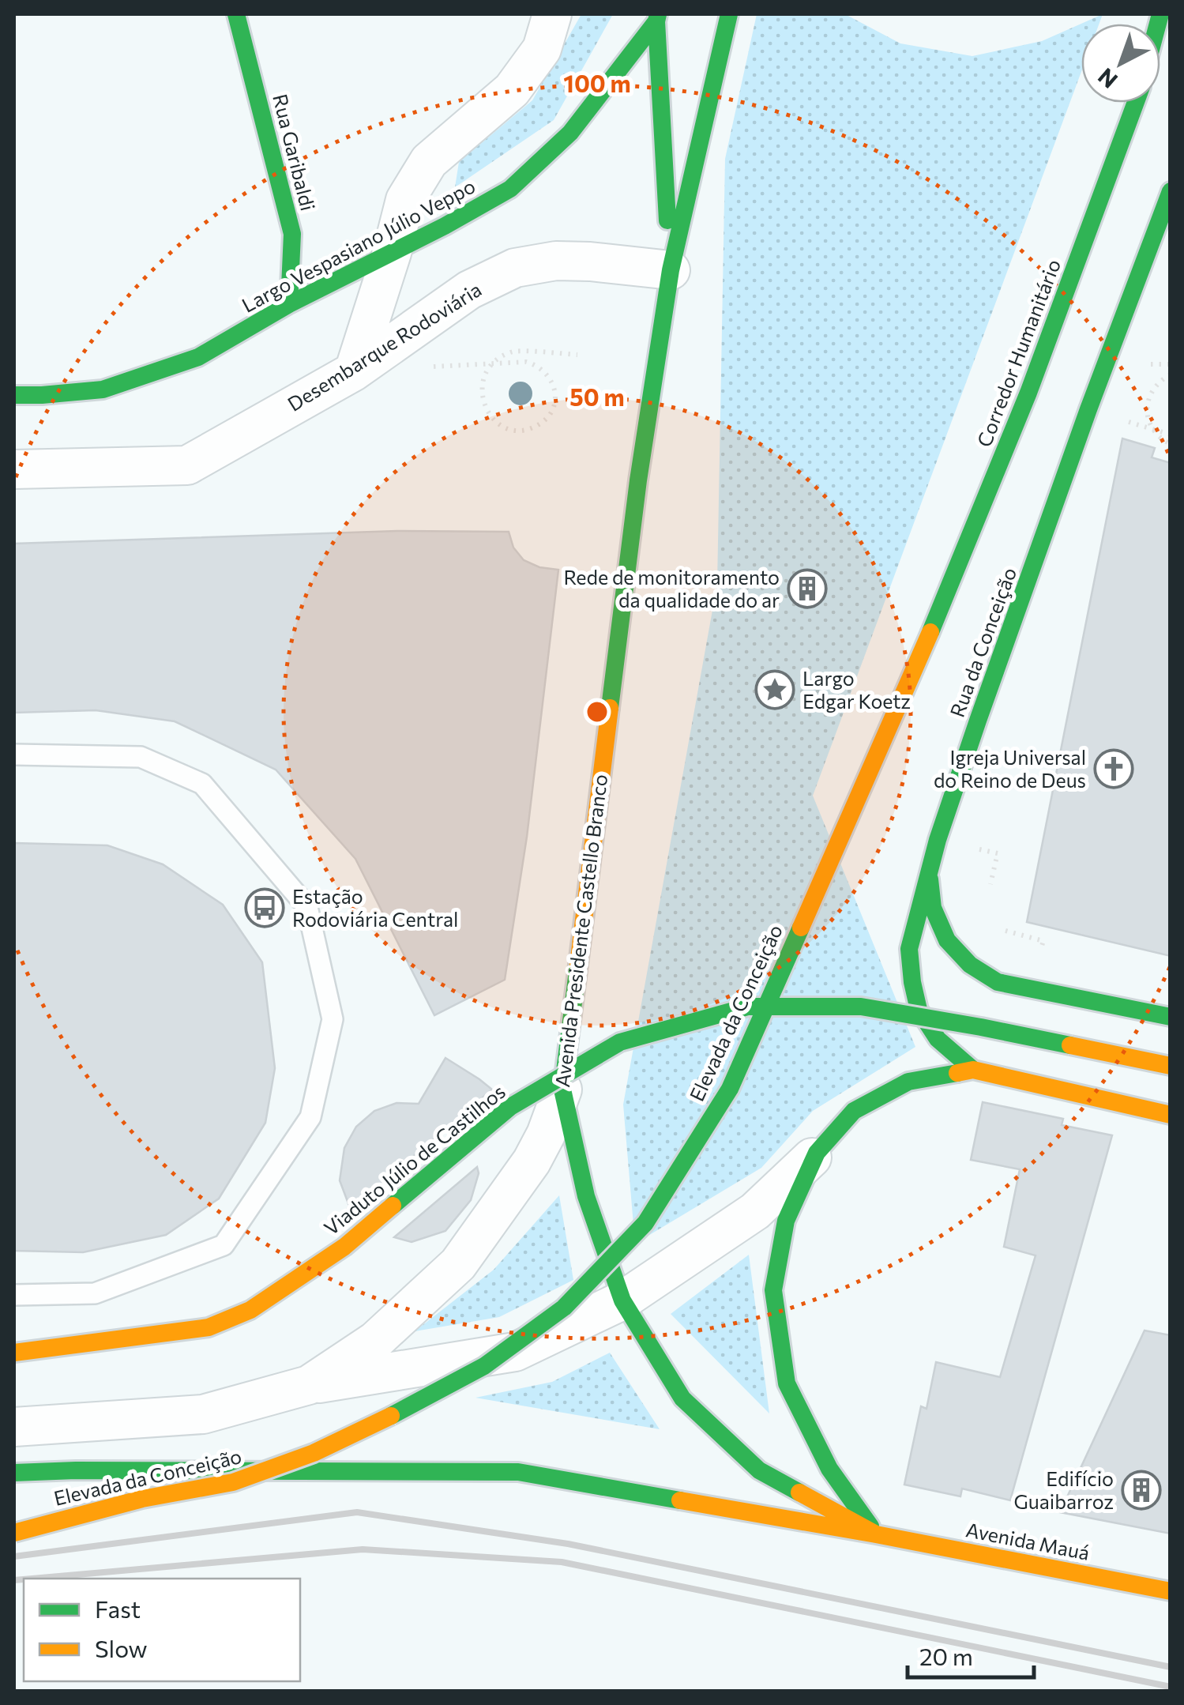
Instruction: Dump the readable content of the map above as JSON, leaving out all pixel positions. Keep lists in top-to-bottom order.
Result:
{
  "streets": {
    "main road": [
      "Rua Garibaldi",
      "Largo Vespasiano Júlio Veppo",
      "Corredor Humanitário",
      "Rua da Conceição",
      "Avenida Presidente Castello Branco",
      "Elevada da Conceição",
      "Viaduto Júlio de Castilhos",
      "Avenida Mauá"
    ],
    "street": ["Desembarque Rodoviária"]
  },
  "crossings": [
    ["Rua Garibaldi", "Largo Vespasiano Júlio Veppo"],
    ["Largo Vespasiano Júlio Veppo", "Avenida Presidente Castello Branco"],
    ["Desembarque Rodoviária", "Avenida Presidente Castello Branco"],
    ["Corredor Humanitário", "Elevada da Conceição"]
  ],
  "places": {
    "building": ["Rede de monitoramento da qualidade do ar", "Edifício Guaibarroz"],
    "place": ["Largo Edgar Koetz"],
    "church": ["Igreja Universal do Reino de Deus"],
    "bus stop": ["Estação Rodoviária Central"]
  },
  "legend": ["Fast", "Slow"],
  "scale_bar": "20 m",
  "north": "bottom left",
  "rings": ["100 m", "50 m"]
}
